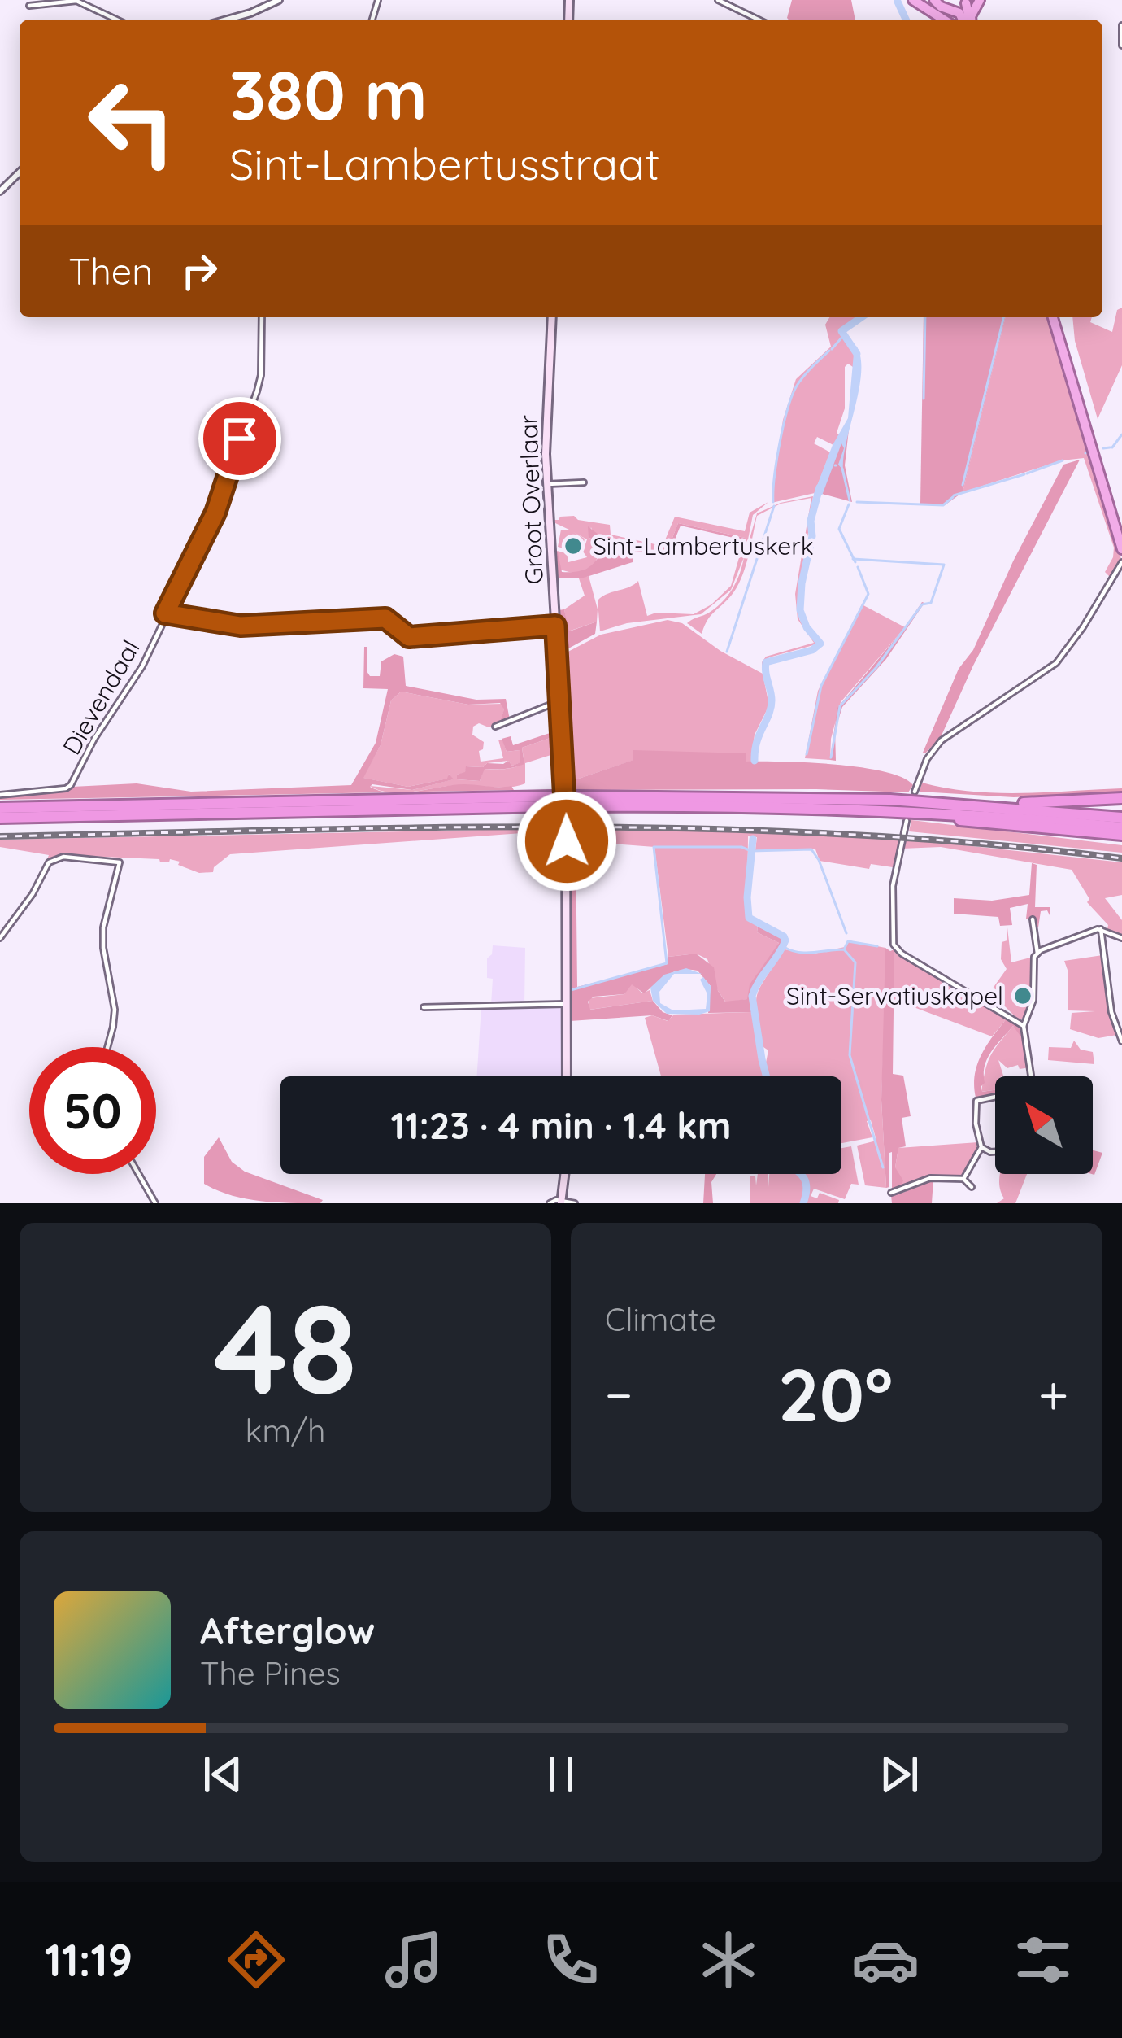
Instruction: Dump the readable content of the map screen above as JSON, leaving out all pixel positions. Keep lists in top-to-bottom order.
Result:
{
  "streets": {
    "main road": ["Groot Overlaar"],
    "street": ["Dievendaal"]
  },
  "places": ["Sint-Lambertuskerk", "Sint-Servatiuskapel"],
  "north": "top left",
  "page": {
    "turn": ["380 m", "Sint-Lambertusstraat"],
    "then": "Then",
    "limit": "50",
    "trip": "11:23 · 4 min · 1.4 km",
    "tile": [
      ["48", "km/h"],
      "Climate"
    ],
    "heat": ["−", "20°", "+"],
    "song": ["Afterglow", "The Pines"],
    "tabs": "11:19"
  }
}
